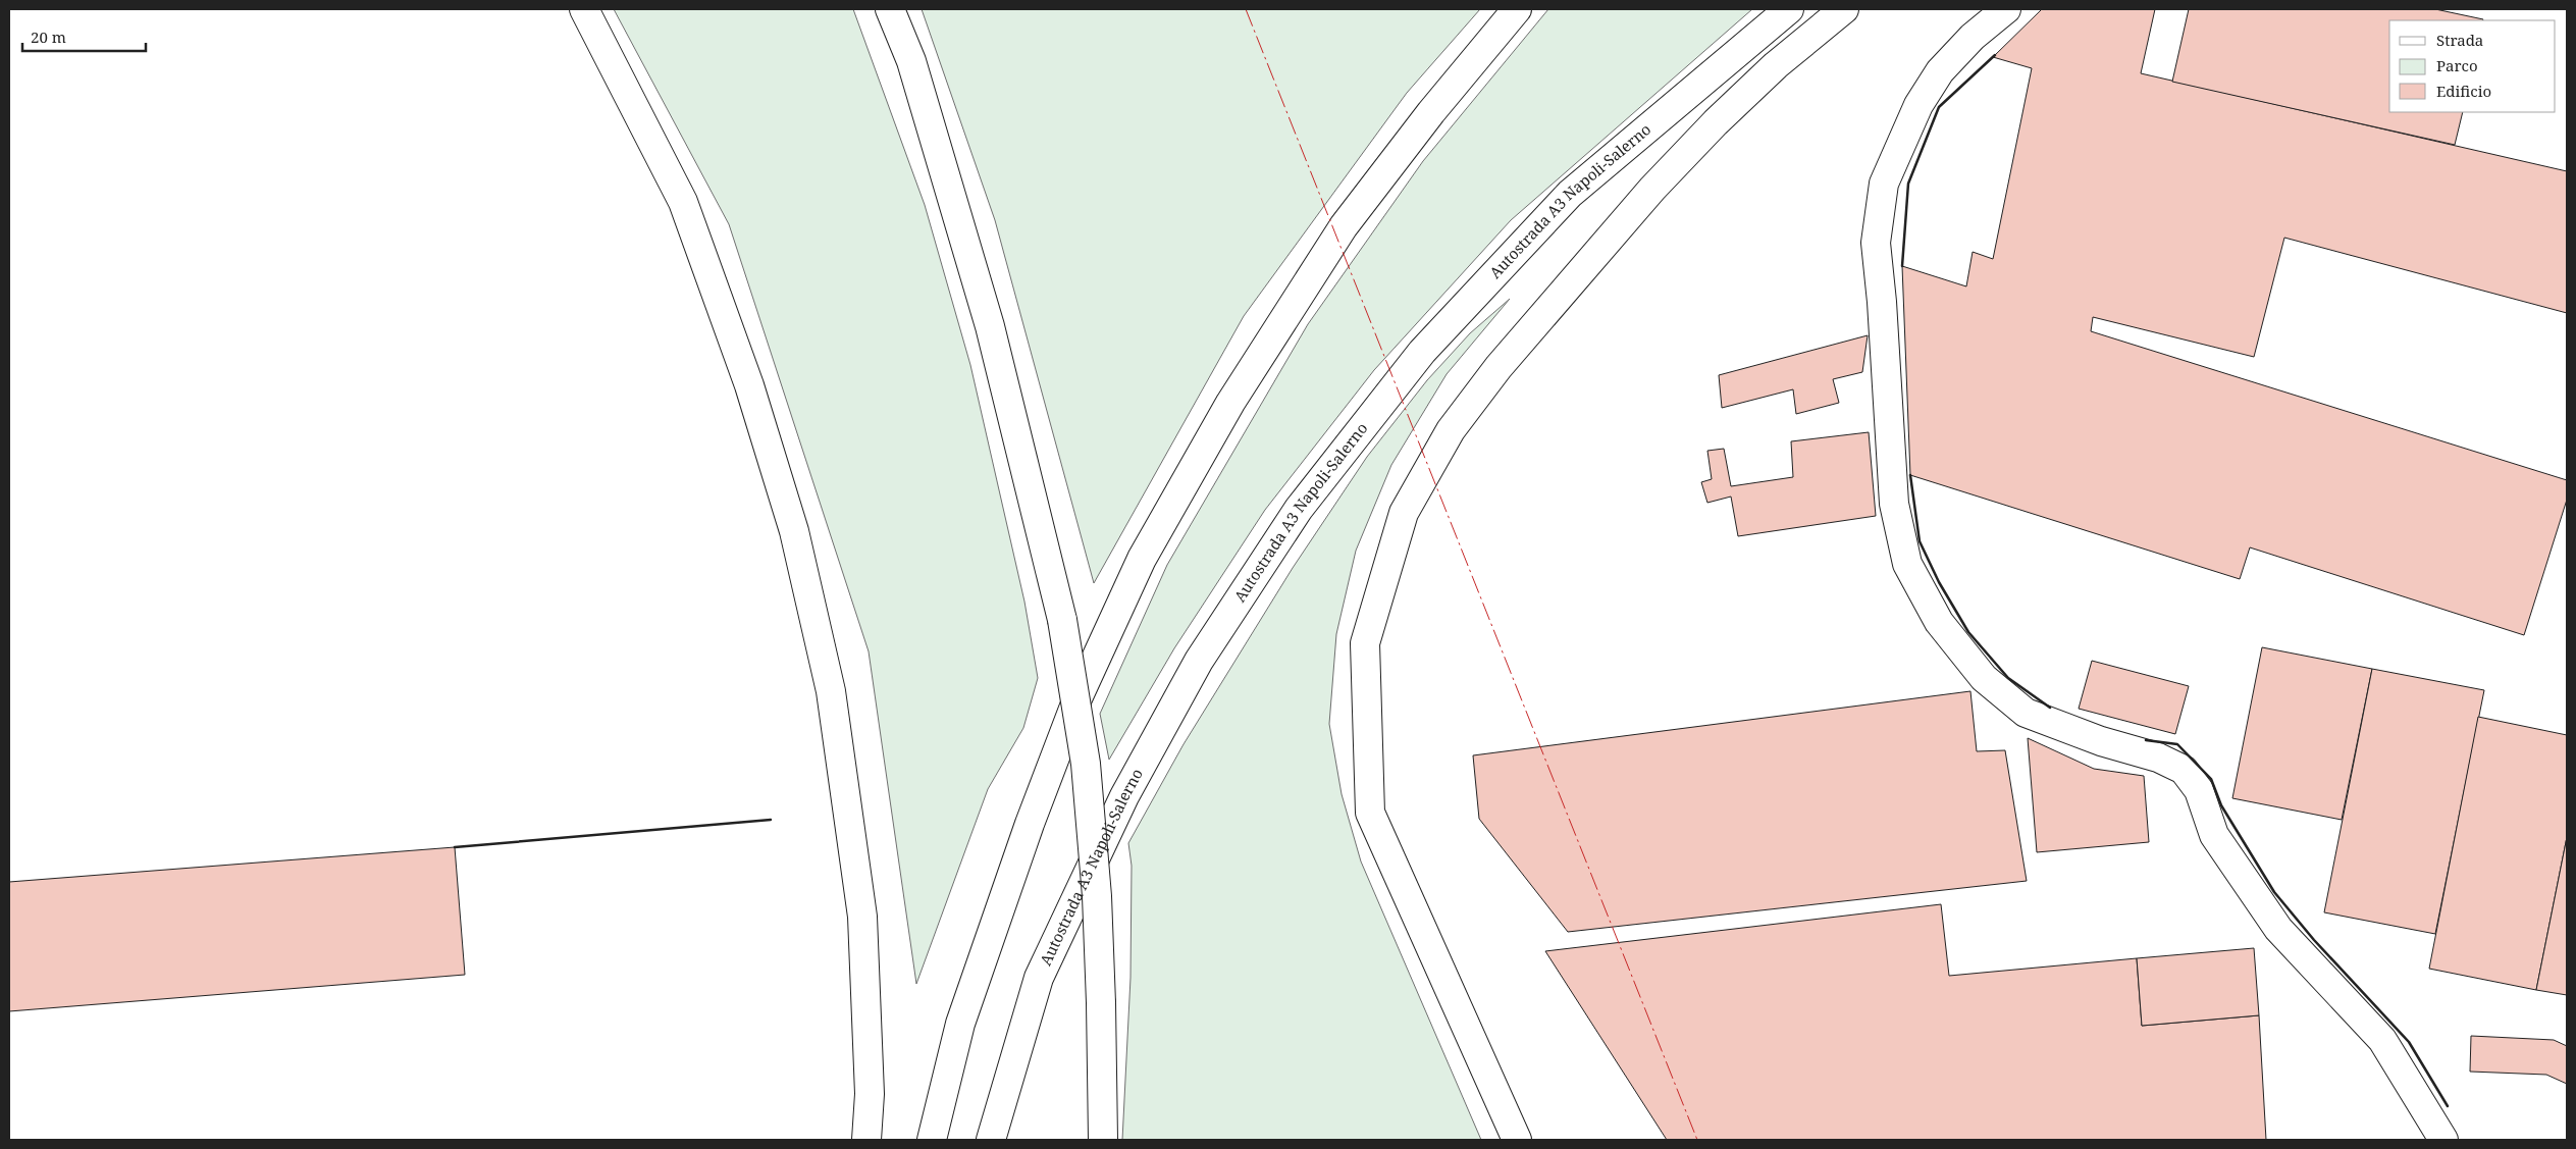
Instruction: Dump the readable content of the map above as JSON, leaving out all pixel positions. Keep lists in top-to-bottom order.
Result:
{
  "streets": {
    "main road": ["Autostrada A3 Napoli-Salerno"]
  },
  "legend": ["Strada", "Parco", "Edificio"],
  "scale_bar": "20 m"
}
